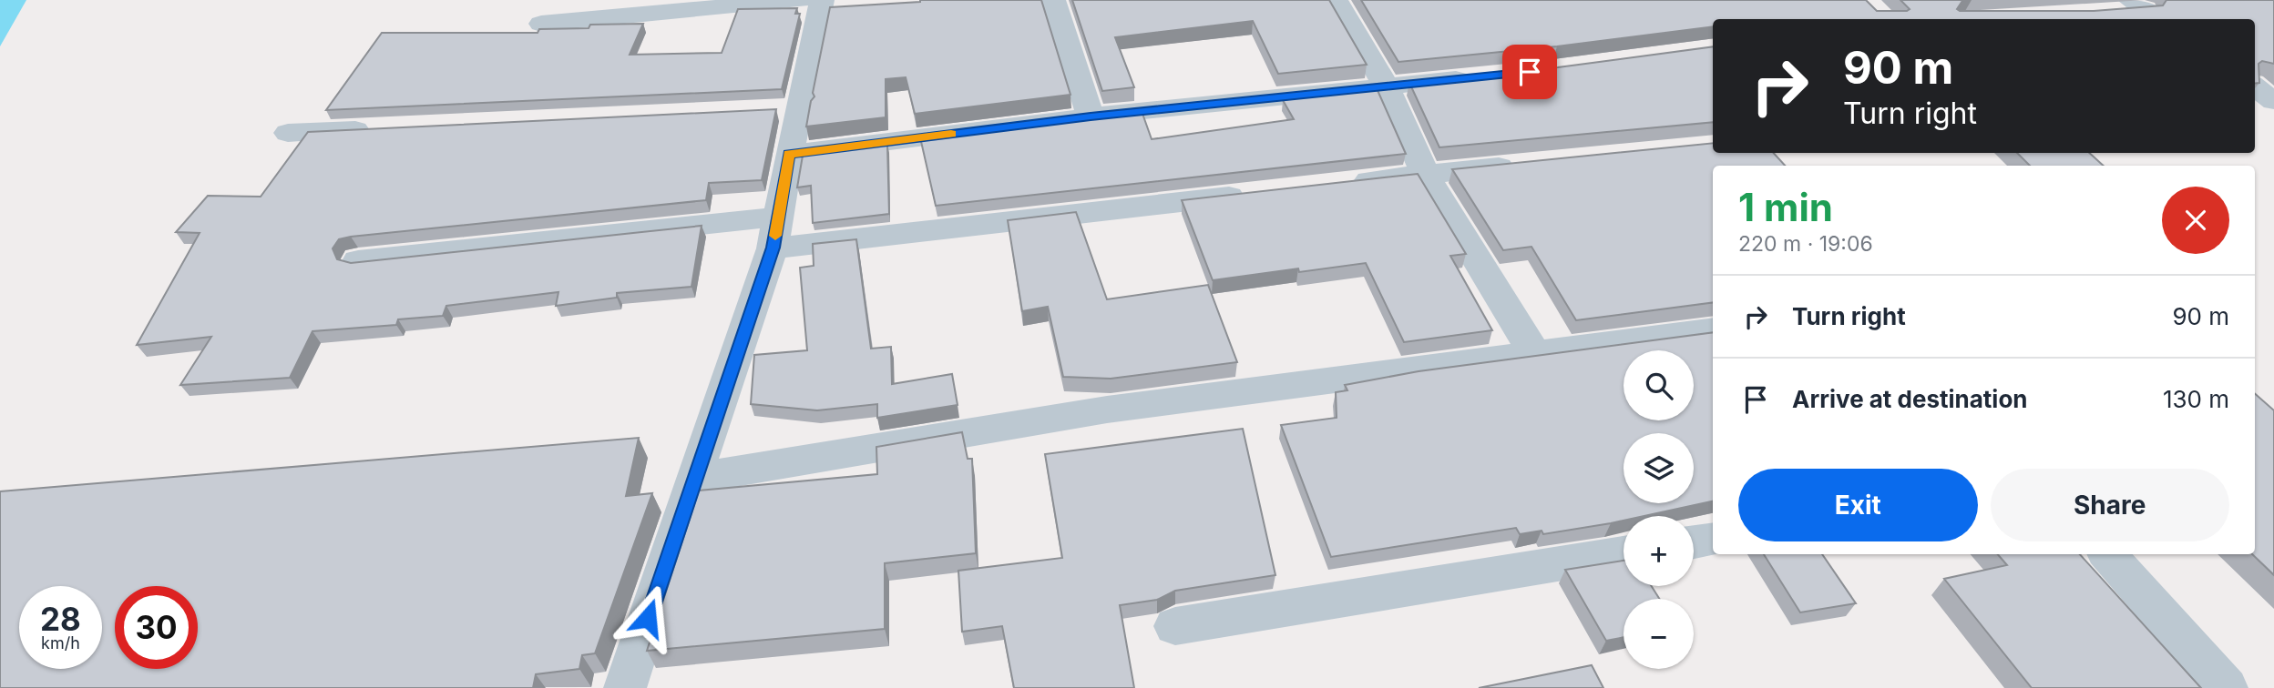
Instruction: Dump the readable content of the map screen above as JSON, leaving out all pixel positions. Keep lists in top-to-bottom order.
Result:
{
  "page": {
    "turn": ["90 m", "Turn right"],
    "heading": ["1 min", "220 m · 19:06"],
    "list": [
      {
        "name": "Turn right",
        "value": "90 m"
      },
      {
        "name": "Arrive at destination",
        "value": "130 m"
      }
    ],
    "map_buttons": ["+", "−"],
    "buttons": ["Exit", "Share"],
    "speed": "28 km/h",
    "limit": "30"
  }
}
